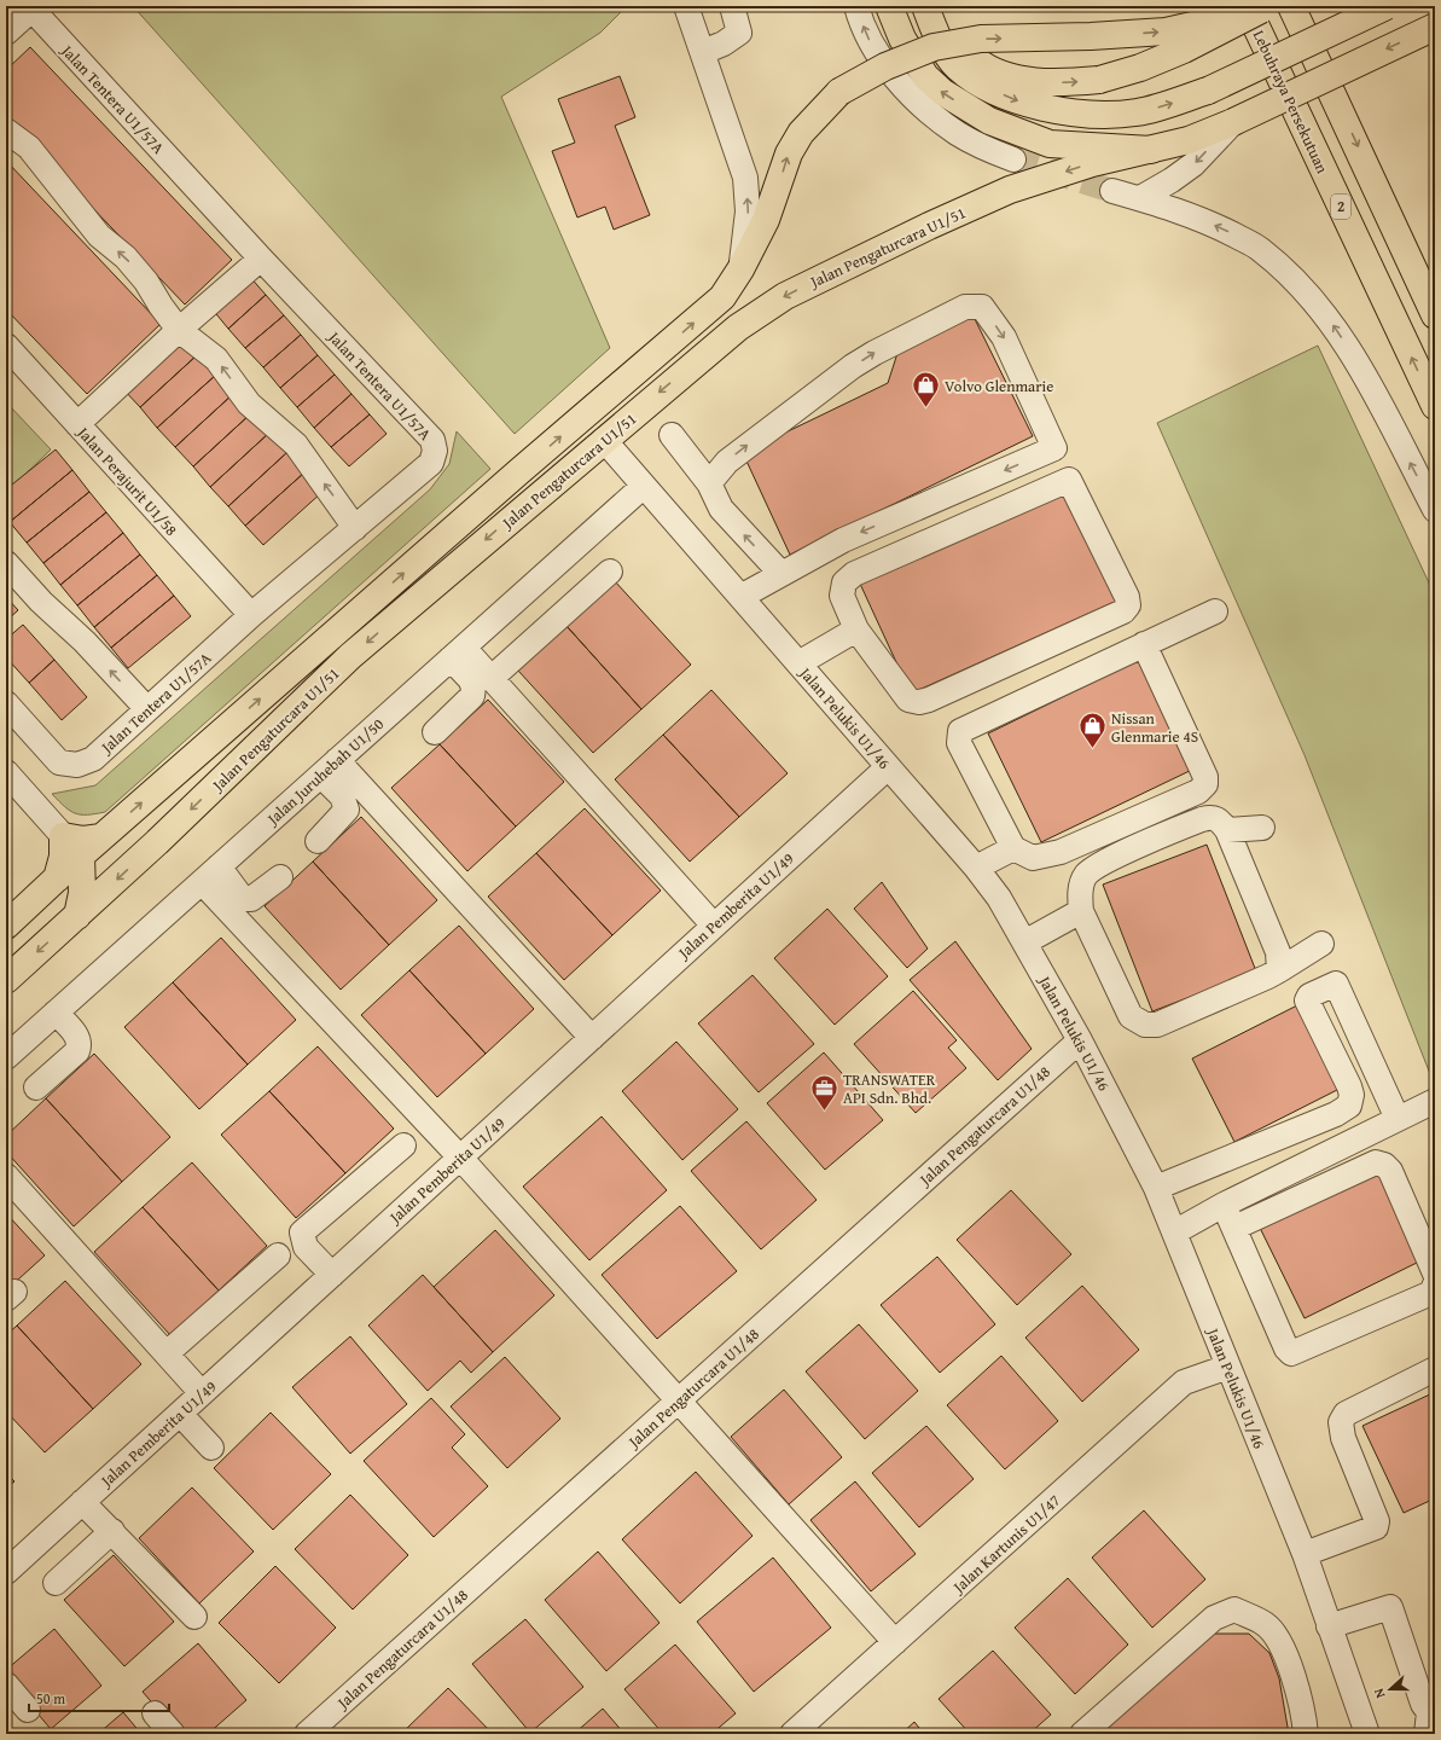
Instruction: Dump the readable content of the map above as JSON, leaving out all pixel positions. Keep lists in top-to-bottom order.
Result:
{
  "streets": {
    "main road": ["Lebuhraya Persekutuan", "2", "Jalan Pengaturcara U1/51"],
    "street": [
      "Jalan Tentera U1/57A",
      "Jalan Perajurit U1/58",
      "Jalan Pelukis U1/46",
      "Jalan Juruhebah U1/50",
      "Jalan Pemberita U1/49",
      "Jalan Pengaturcara U1/48",
      "Jalan Kartunis U1/47"
    ]
  },
  "crossings": [
    ["Jalan Tentera U1/57A", "Jalan Perajurit U1/58"],
    ["Lebuhraya Persekutuan", "Jalan Pengaturcara U1/51"],
    ["Jalan Pengaturcara U1/51", "Jalan Pelukis U1/46"],
    ["Jalan Pelukis U1/46", "Jalan Juruhebah U1/50"],
    ["Jalan Pelukis U1/46", "Jalan Pemberita U1/49"],
    ["Jalan Pelukis U1/46", "Jalan Pengaturcara U1/48"],
    ["Jalan Pelukis U1/46", "Jalan Kartunis U1/47"]
  ],
  "places": {
    "shop": ["Volvo Glenmarie", "Nissan Glenmarie 4S"],
    "office": ["TRANSWATER API Sdn. Bhd."]
  },
  "scale_bar": "50 m",
  "north": "left"
}
